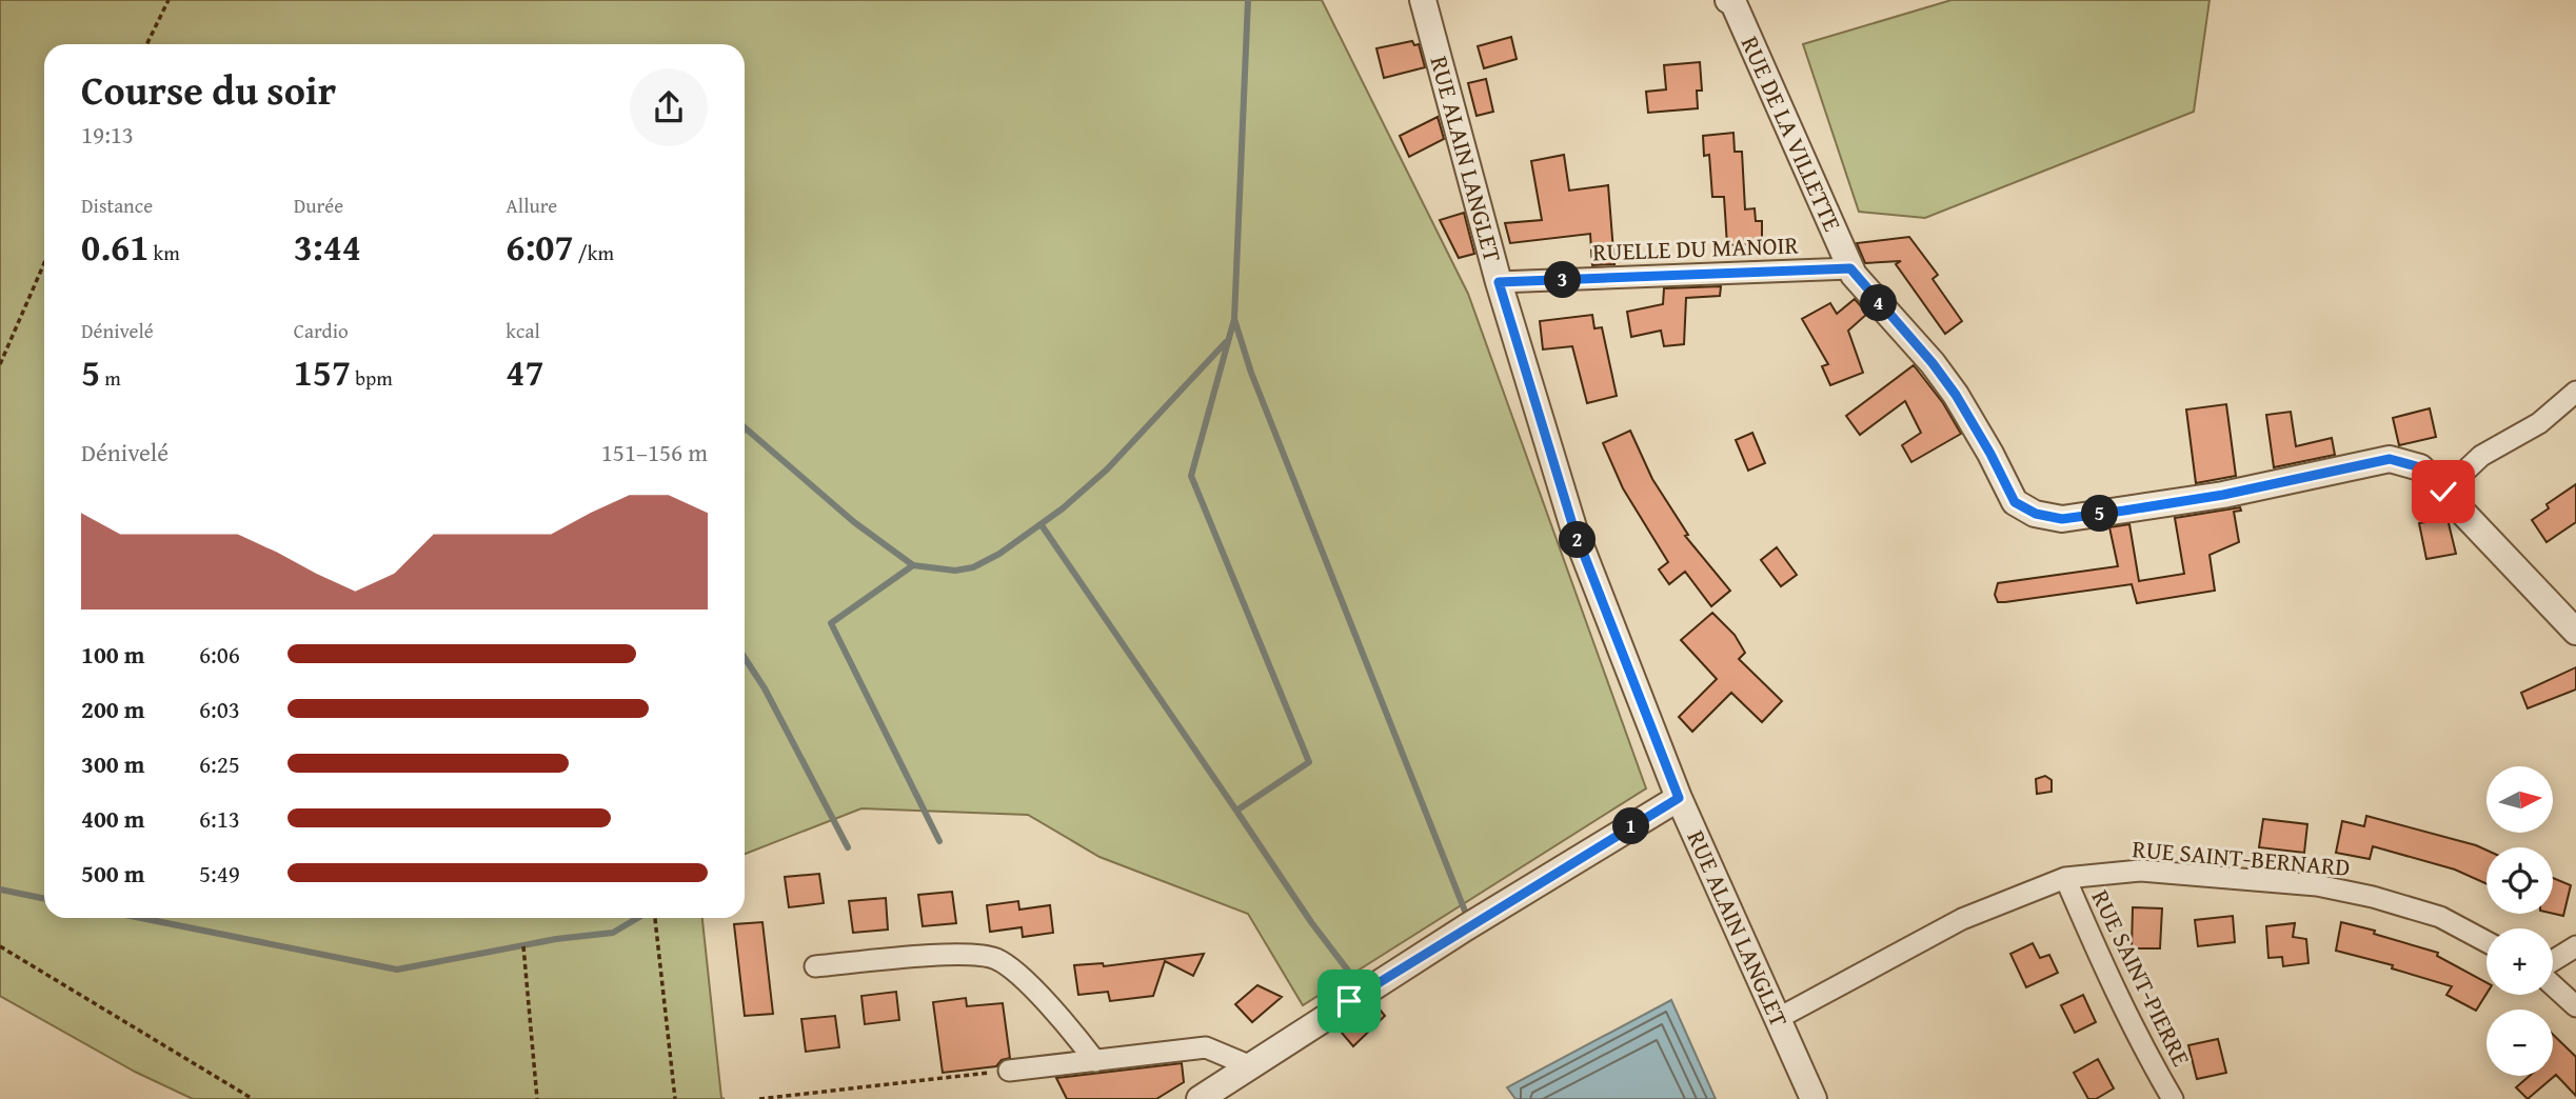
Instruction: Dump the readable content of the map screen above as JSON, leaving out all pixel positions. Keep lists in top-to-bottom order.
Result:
{
  "streets": {
    "street": [
      "RUE DE LA VILLETTE",
      "RUE ALAIN LANGLET",
      "RUELLE DU MANOIR",
      "RUE SAINT-BERNARD",
      "RUE SAINT-PIERRE"
    ]
  },
  "crossings": [
    ["RUE DE LA VILLETTE", "RUELLE DU MANOIR"],
    ["RUE ALAIN LANGLET", "RUELLE DU MANOIR"],
    ["RUE ALAIN LANGLET", "RUE SAINT-BERNARD"],
    ["RUE SAINT-BERNARD", "RUE SAINT-PIERRE"]
  ],
  "north": "right",
  "page": {
    "heading": ["Course du soir", "19:13"],
    "stats": [
      ["Distance", "0.61 km"],
      ["Durée", "3:44"],
      ["Allure", "6:07 /km"],
      ["Dénivelé", "5 m"],
      ["Cardio", "157 bpm"],
      ["kcal", "47"]
    ],
    "pins": [
      "3",
      "4",
      "5",
      "2",
      "1"
    ],
    "chart": ["Dénivelé", "151–156 m"],
    "list": [
      {
        "name": "100 m",
        "note": "6:06"
      },
      {
        "name": "200 m",
        "note": "6:03"
      },
      {
        "name": "300 m",
        "note": "6:25"
      },
      {
        "name": "400 m",
        "note": "6:13"
      },
      {
        "name": "500 m",
        "note": "5:49"
      }
    ],
    "map_buttons": ["+", "−"]
  }
}
